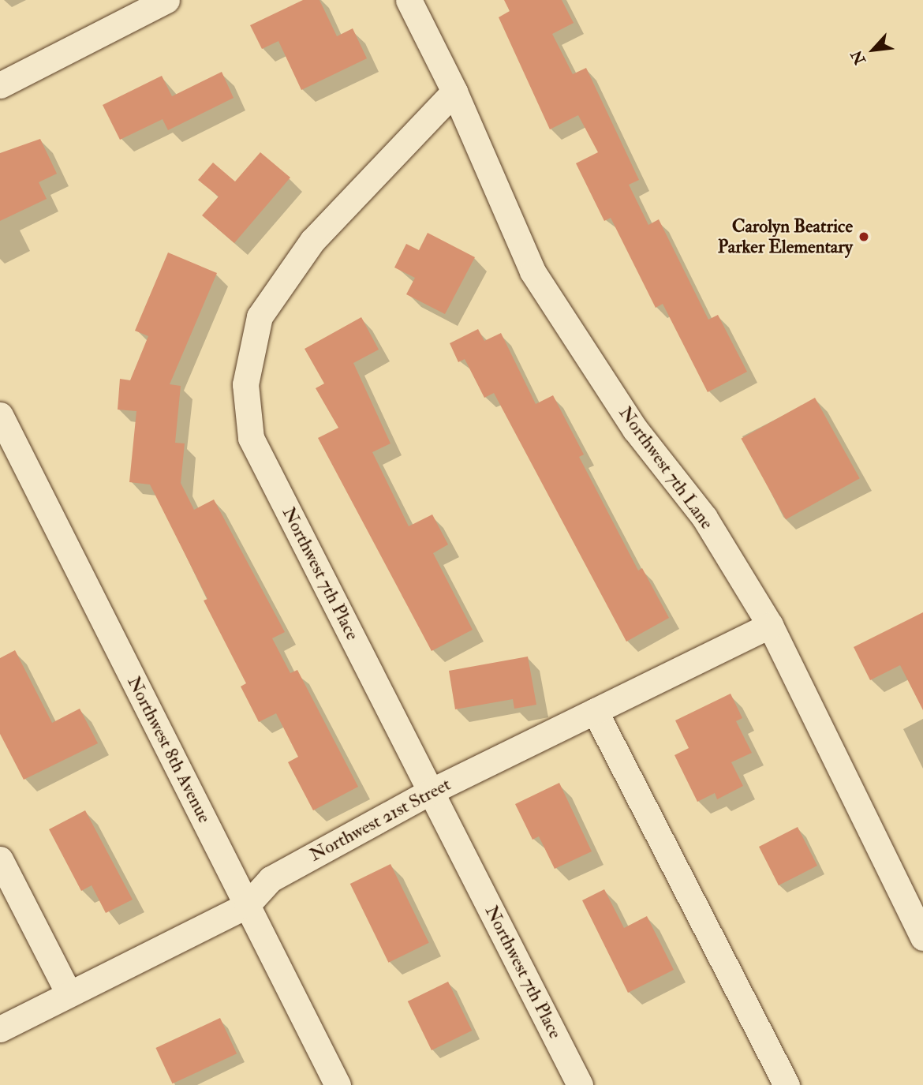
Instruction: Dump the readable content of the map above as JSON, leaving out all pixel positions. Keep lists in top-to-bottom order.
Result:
{
  "streets": {
    "street": [
      "Northwest 7th Lane",
      "Northwest 7th Place",
      "Northwest 8th Avenue",
      "Northwest 21st Street"
    ]
  },
  "crossings": [
    ["Northwest 7th Lane", "Northwest 7th Place"],
    ["Northwest 7th Lane", "Northwest 21st Street"],
    ["Northwest 7th Place", "Northwest 21st Street"],
    ["Northwest 8th Avenue", "Northwest 21st Street"]
  ],
  "places": ["Carolyn Beatrice Parker Elementary"],
  "north": "bottom left"
}
